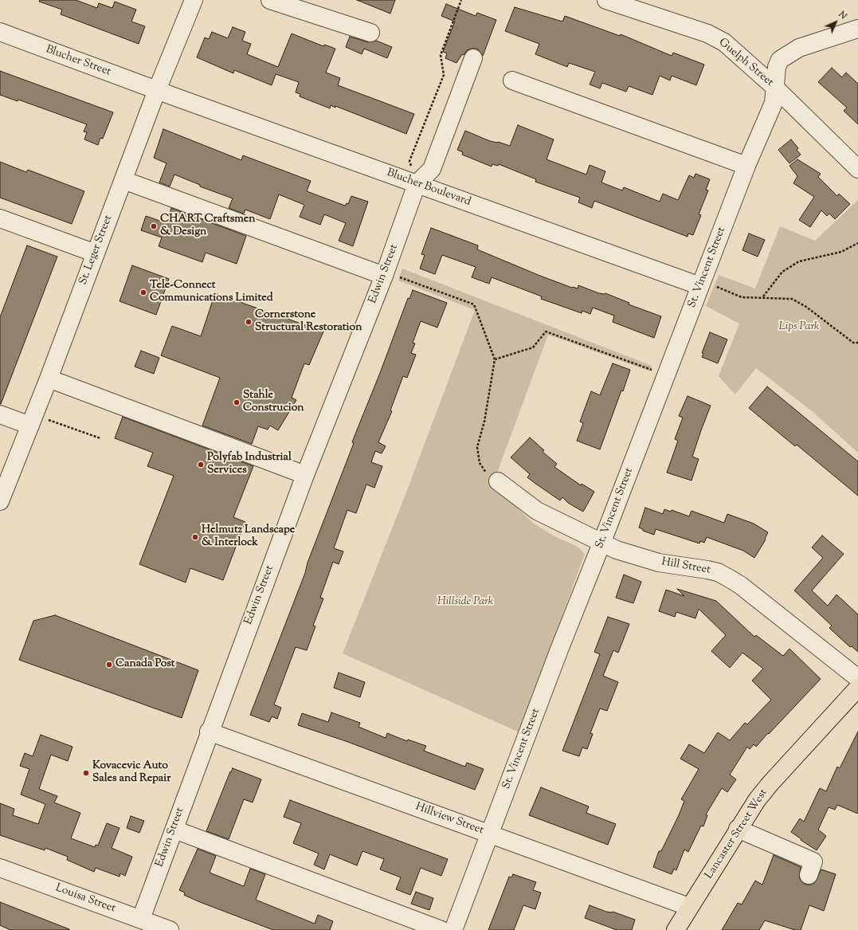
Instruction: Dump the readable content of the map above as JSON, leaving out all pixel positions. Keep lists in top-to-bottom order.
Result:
{
  "streets": {
    "main road": ["Lancaster Street West"],
    "street": [
      "Blucher Street",
      "Guelph Street",
      "Blucher Boulevard",
      "St. Leger Street",
      "St. Vincent Street",
      "Edwin Street",
      "Hill Street",
      "Hillview Street",
      "Louisa Street"
    ]
  },
  "crossings": [
    ["Blucher Street", "Blucher Boulevard"],
    ["Blucher Street", "St. Leger Street"],
    ["Guelph Street", "St. Vincent Street"],
    ["Blucher Boulevard", "St. Leger Street"],
    ["Blucher Boulevard", "St. Vincent Street"],
    ["Blucher Boulevard", "Edwin Street"],
    ["St. Vincent Street", "Hill Street"],
    ["St. Vincent Street", "Hillview Street"],
    ["Edwin Street", "Hillview Street"],
    ["Edwin Street", "Louisa Street"],
    ["Hillview Street", "Lancaster Street West"]
  ],
  "parks": ["Lips Park", "Hillside Park"],
  "places": [
    "CHART Craftsmen & Design",
    "Tele-Connect Communications Limited",
    "Cornerstone Structural Restoration",
    "Stahle Construcion",
    "Polyfab Industrial Services",
    "Helmutz Landscape & Interlock",
    "Canada Post",
    "Kovacevic Auto Sales and Repair"
  ],
  "north": "top right"
}
